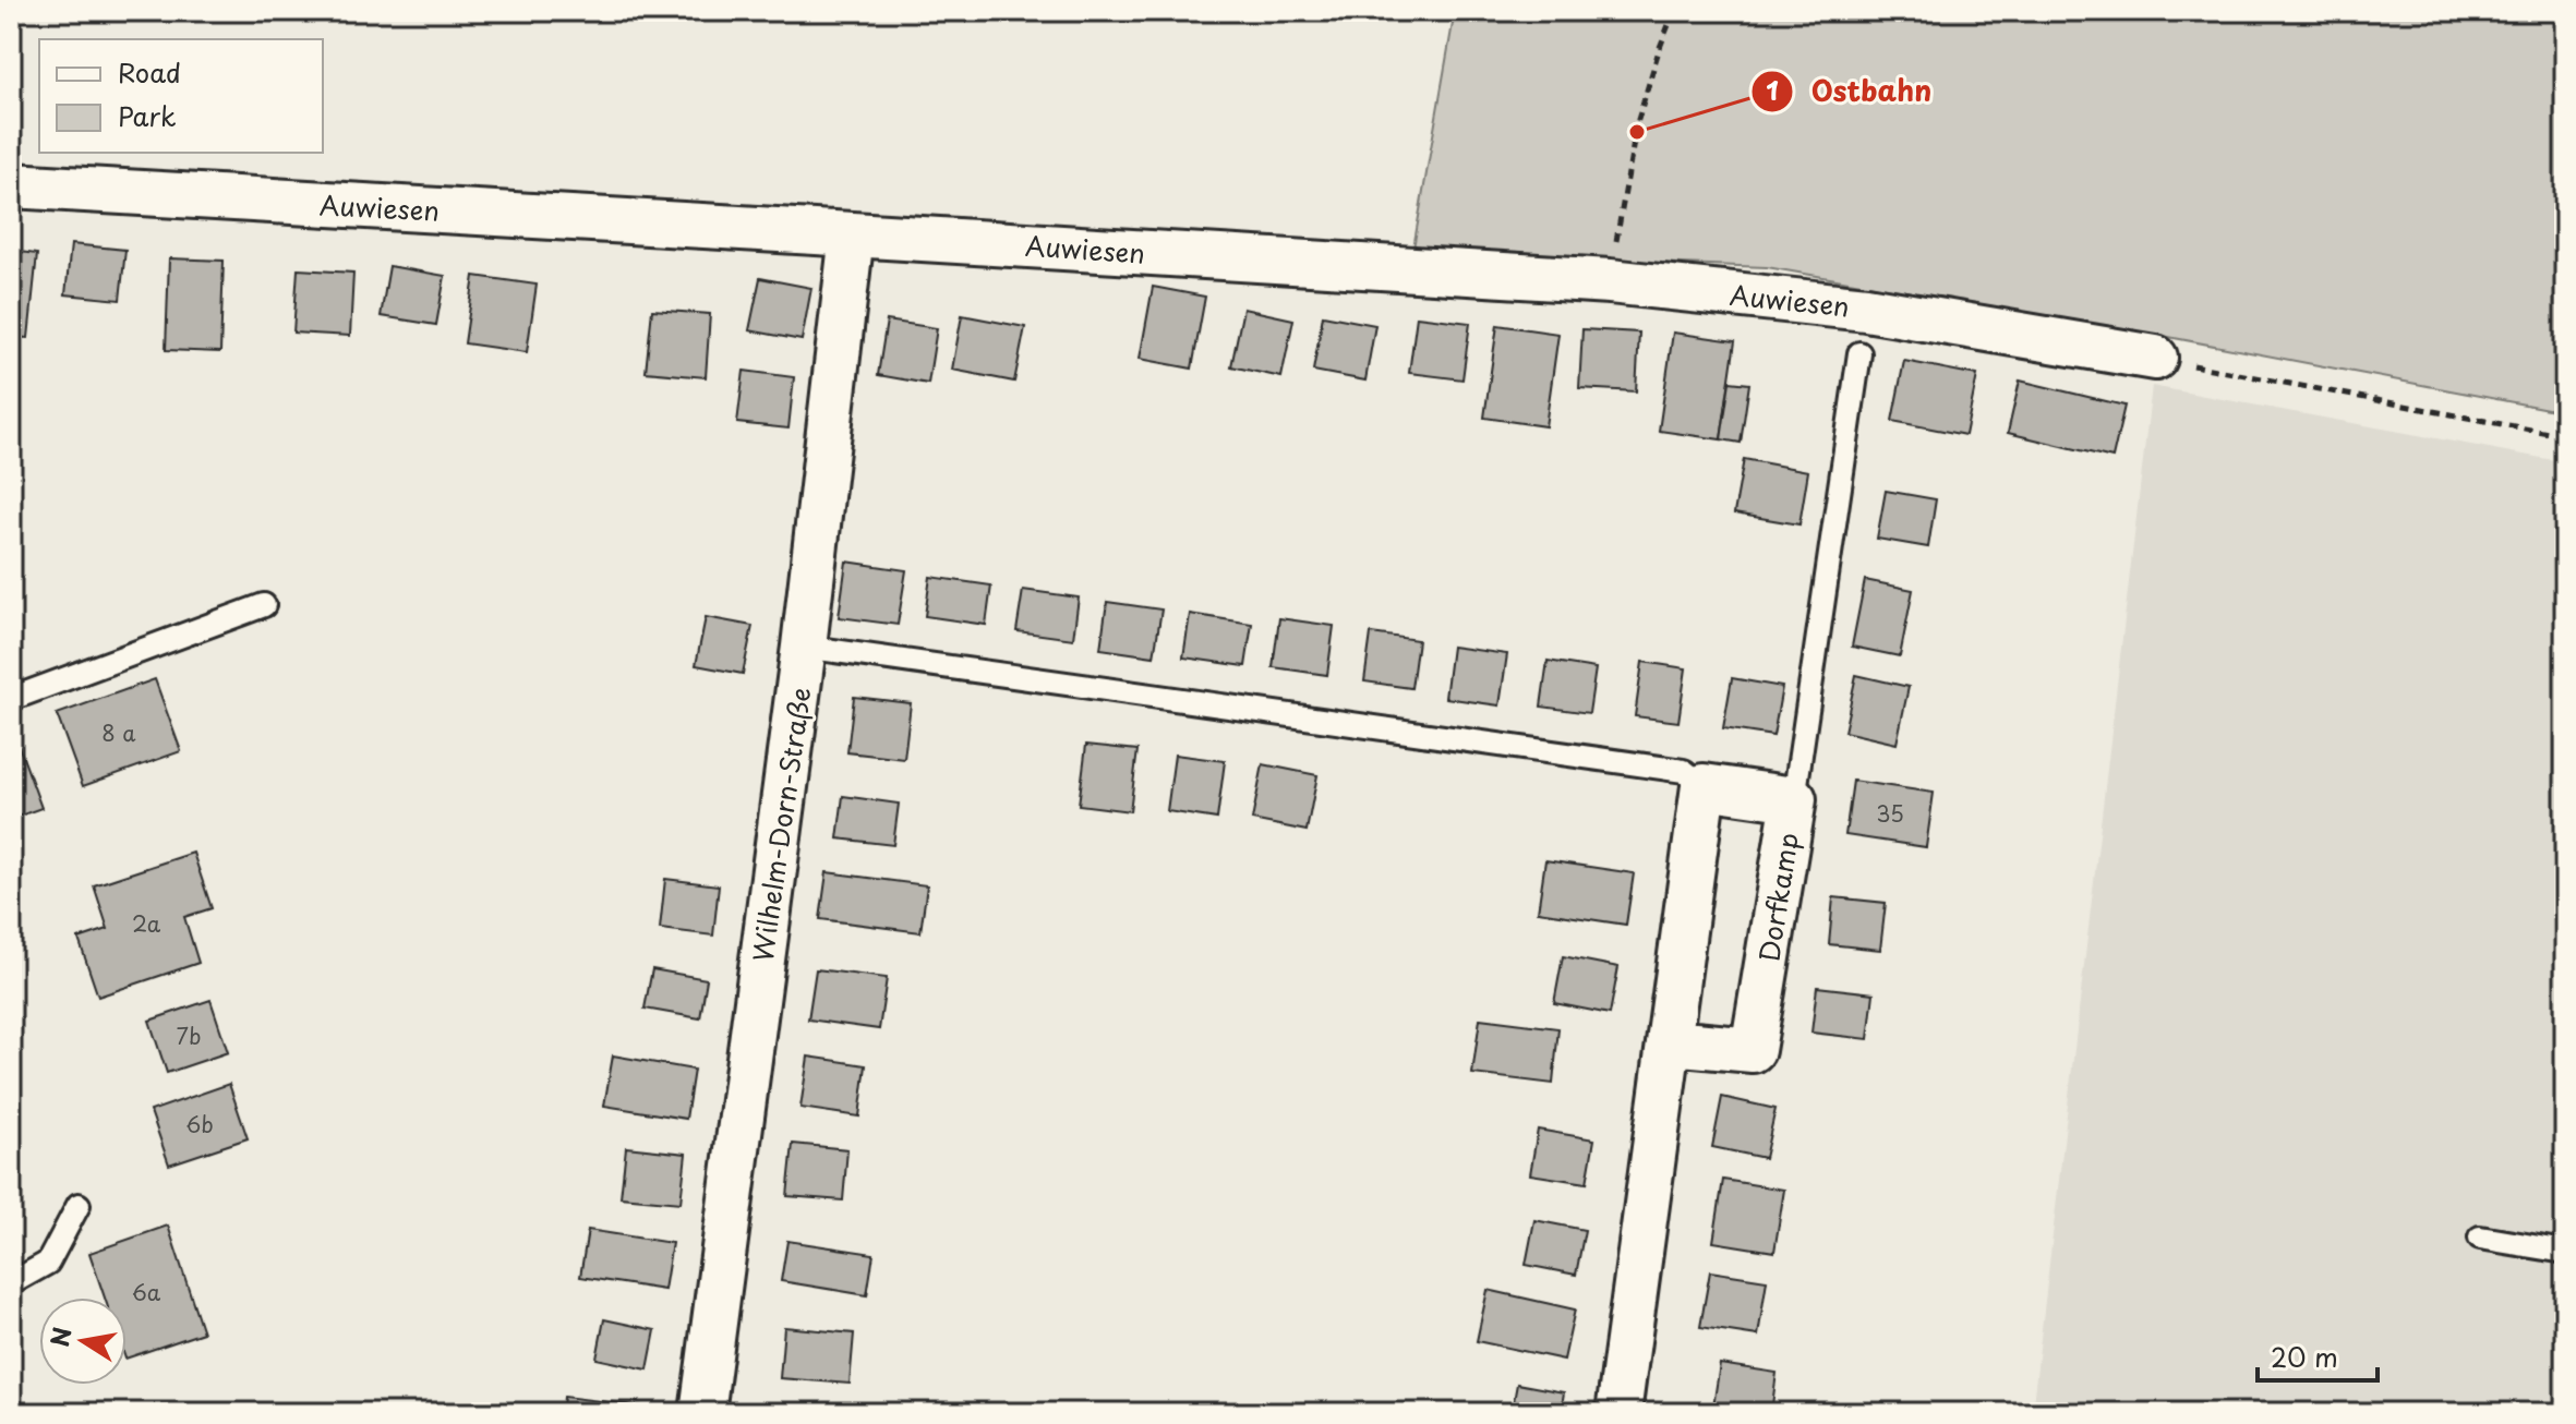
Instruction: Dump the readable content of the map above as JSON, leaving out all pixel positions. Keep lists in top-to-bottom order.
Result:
{
  "streets": {
    "street": ["Auwiesen", "Wilhelm-Dorn-Straße", "Dorfkamp"]
  },
  "crossings": [
    ["Auwiesen", "Wilhelm-Dorn-Straße"]
  ],
  "places": ["Ostbahn"],
  "house_numbers": [
    "8 a",
    "35",
    "2a",
    "7b",
    "6b",
    "6a"
  ],
  "legend": ["Road", "Park"],
  "scale_bar": "20 m",
  "north": "left"
}
